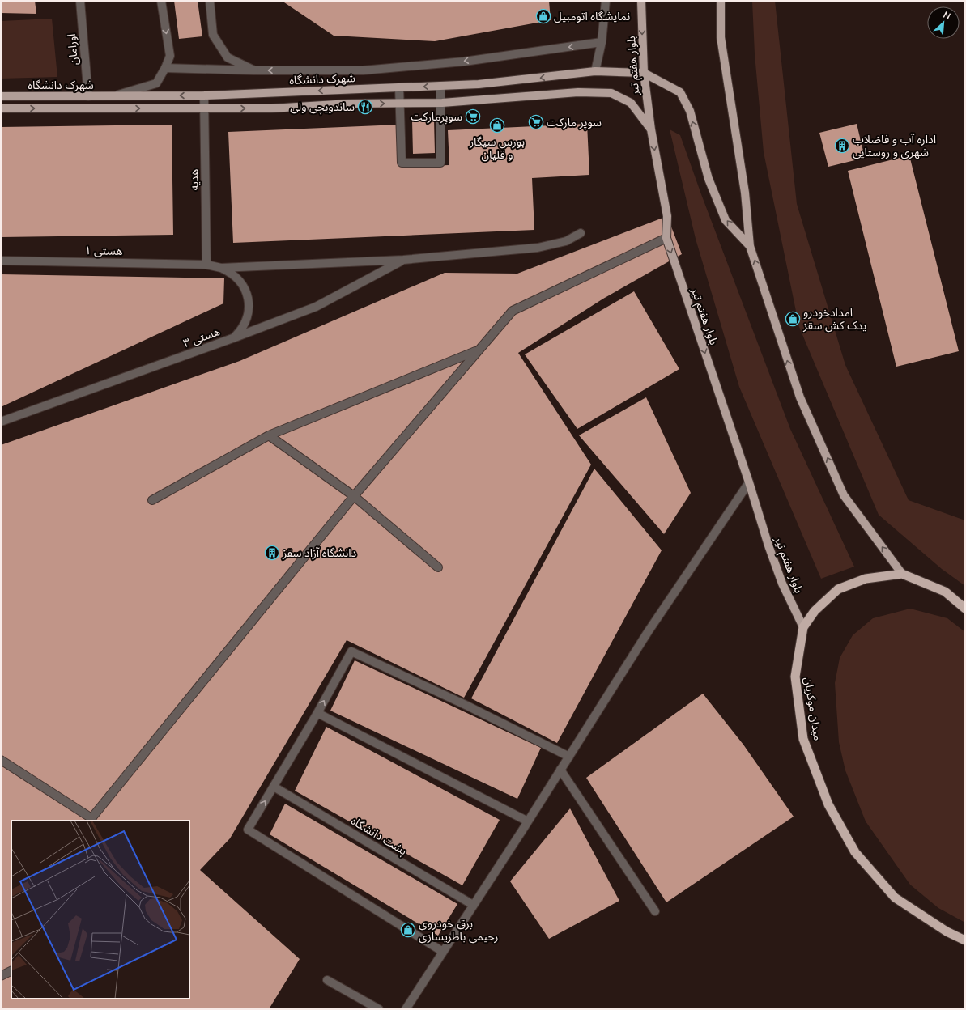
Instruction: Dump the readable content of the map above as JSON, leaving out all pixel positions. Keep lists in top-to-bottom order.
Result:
{
  "streets": {
    "highway": ["میدان موکریان"],
    "main road": ["بلوار هفتم تیر", "شهرک دانشگاه"],
    "street": [
      "اورامان",
      "هدیه",
      "هستی ۱",
      "هستی ۳",
      "پشت دانشگاه"
    ]
  },
  "crossings": [
    ["اورامان", "شهرک دانشگاه"],
    ["بلوار هفتم تیر", "شهرک دانشگاه"],
    ["بلوار هفتم تیر", "میدان موکریان"],
    ["شهرک دانشگاه", "هدیه"],
    ["هدیه", "هستی ۱"]
  ],
  "one_way": ["بلوار هفتم تیر"],
  "places": {
    "shop": [
      "نمایشگاه اتومبیل",
      "بورس سیگار و قلیان",
      "امدادخودرو یدک کش سقز",
      "برق خودروی رحیمی باطریسازی"
    ],
    "restaurant": ["ساندویچی ولی"],
    "supermarket": ["سوپرمارکت", "سوپر مارکت"],
    "building": ["اداره آب و فاضلاب شهری و روستایی", "دانشگاه آزاد سقز"]
  },
  "north": "top right"
}
